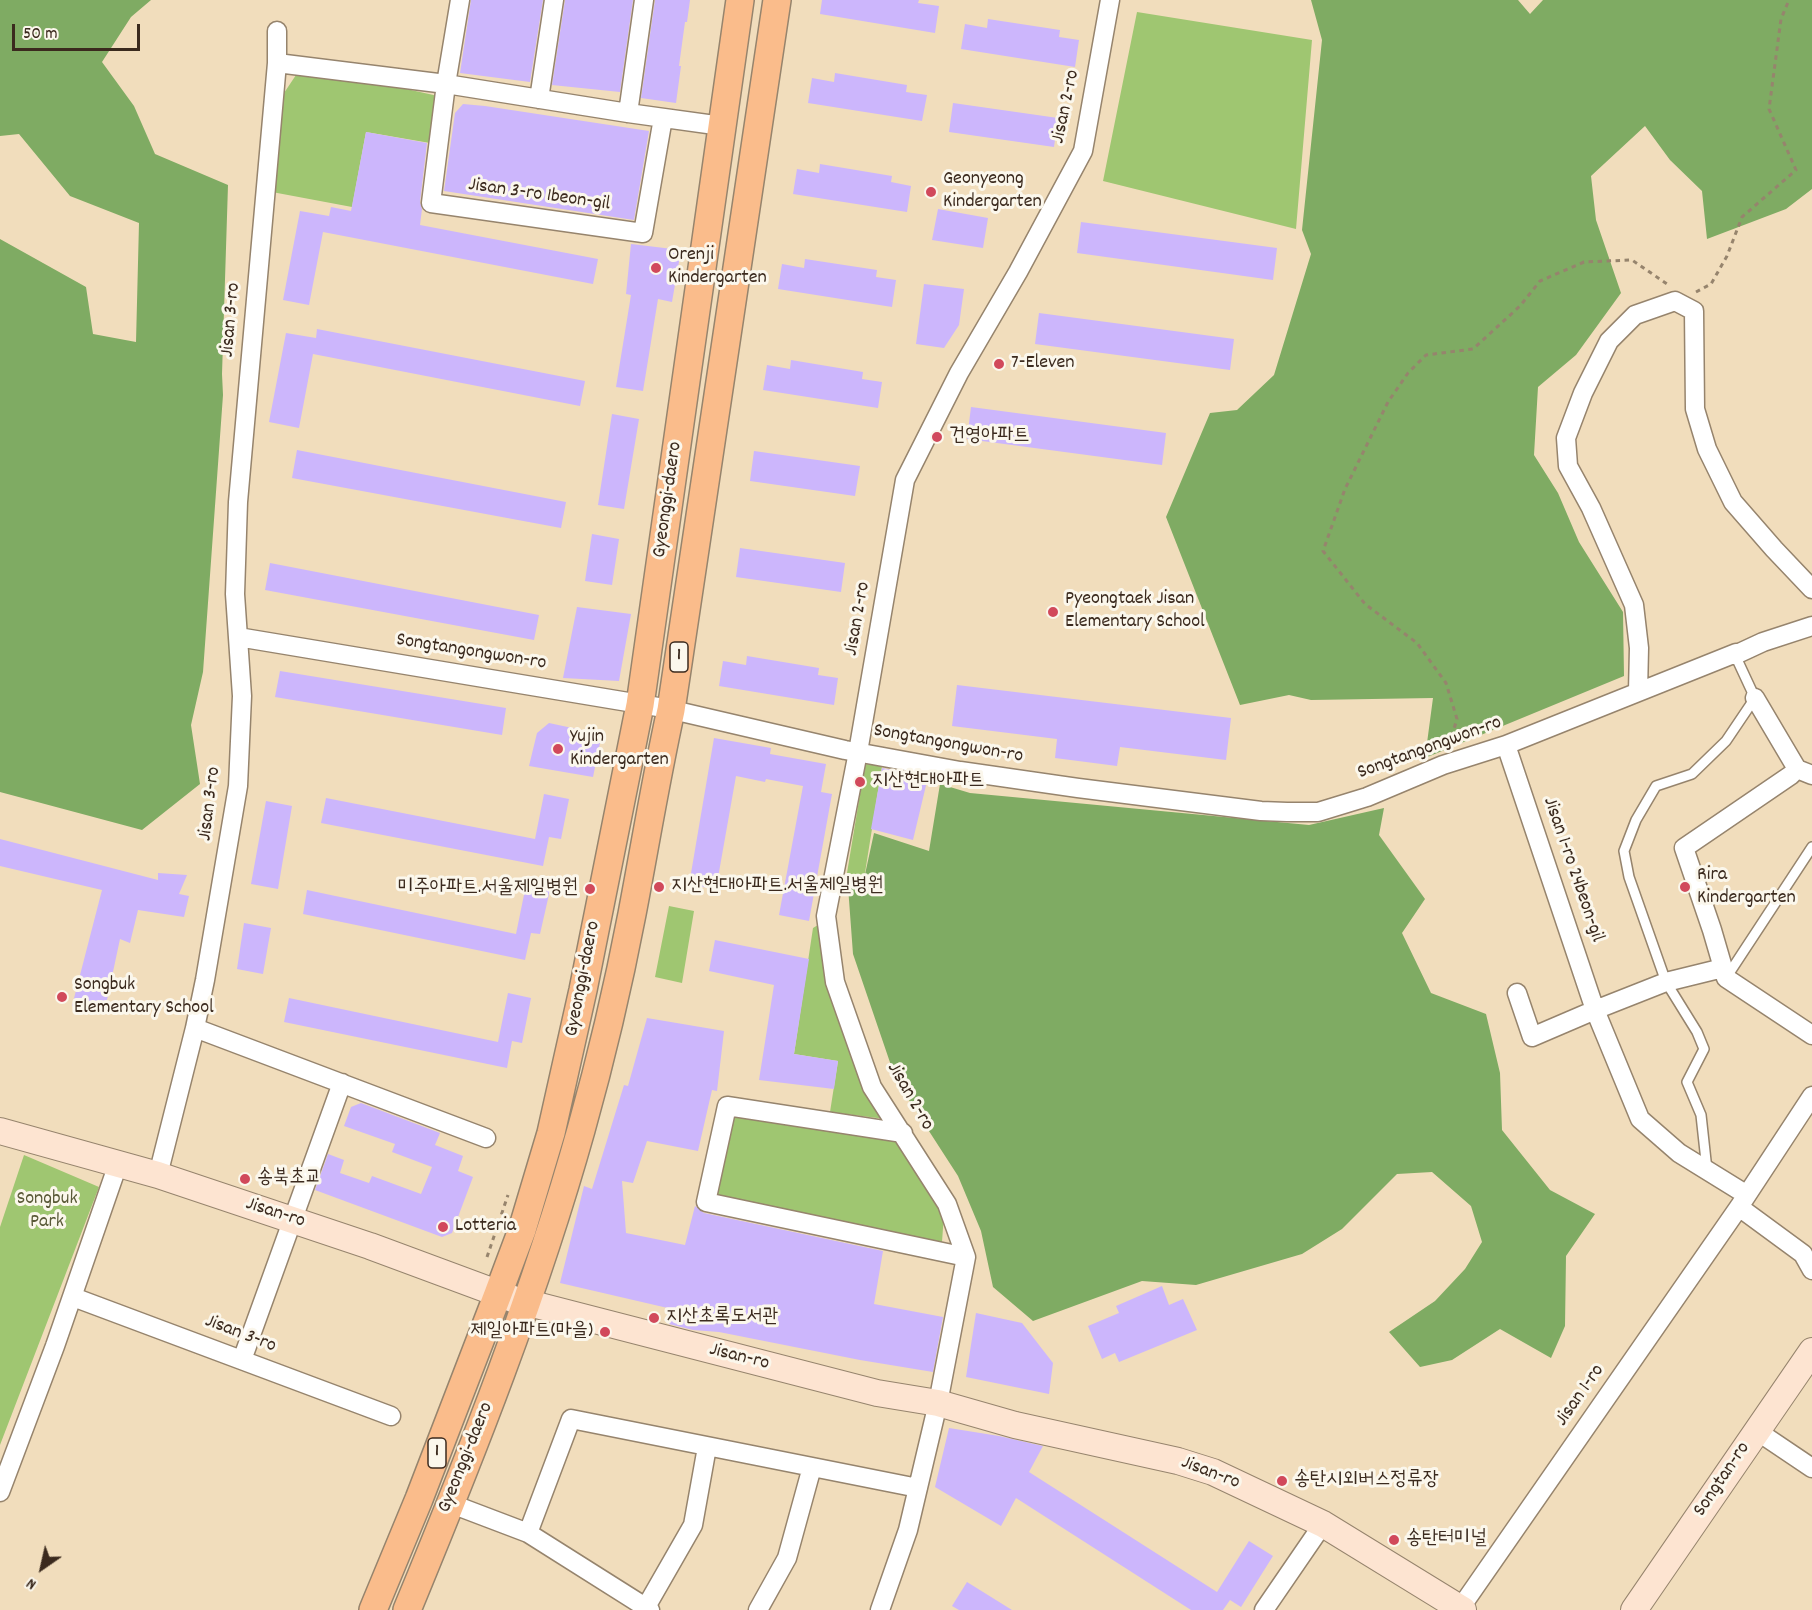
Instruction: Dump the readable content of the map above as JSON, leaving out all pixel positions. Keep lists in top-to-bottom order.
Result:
{
  "streets": {
    "main road": [
      "Gyeonggi-daero",
      "1",
      "Jisan-ro",
      "Songtan-ro"
    ],
    "street": [
      "Jisan 2-ro",
      "Jisan 3-ro 1beon-gil",
      "Jisan 3-ro",
      "Songtangongwon-ro",
      "Jisan 1-ro 24beon-gil",
      "Jisan 1-ro"
    ]
  },
  "crossings": [
    ["Jisan 2-ro", "Songtangongwon-ro"],
    ["Jisan 2-ro", "Jisan-ro"],
    ["Jisan 3-ro", "Songtangongwon-ro"],
    ["Jisan 3-ro", "Jisan-ro"],
    ["Gyeonggi-daero", "Songtangongwon-ro"],
    ["Gyeonggi-daero", "Jisan-ro"],
    ["Songtangongwon-ro", "Jisan 1-ro 24beon-gil"],
    ["Jisan 1-ro 24beon-gil", "Jisan 1-ro"],
    ["Jisan-ro", "Jisan 1-ro"]
  ],
  "parks": ["Songbuk Park"],
  "places": [
    "Geonyeong Kindergarten",
    "Orenji Kindergarten",
    "7-Eleven",
    "건영아파트",
    "Pyeongtaek Jisan Elementary School",
    "Yujin Kindergarten",
    "지산현대아파트",
    "지산현대아파트.서울제일병원",
    "Rira Kindergarten",
    "미주아파트.서울제일병원",
    "Songbuk Elementary School",
    "송북초교",
    "Lotteria",
    "지산초록도서관",
    "제일아파트(마을)",
    "송탄시외버스정류장",
    "송탄터미널"
  ],
  "scale_bar": "50 m",
  "north": "bottom left"
}
